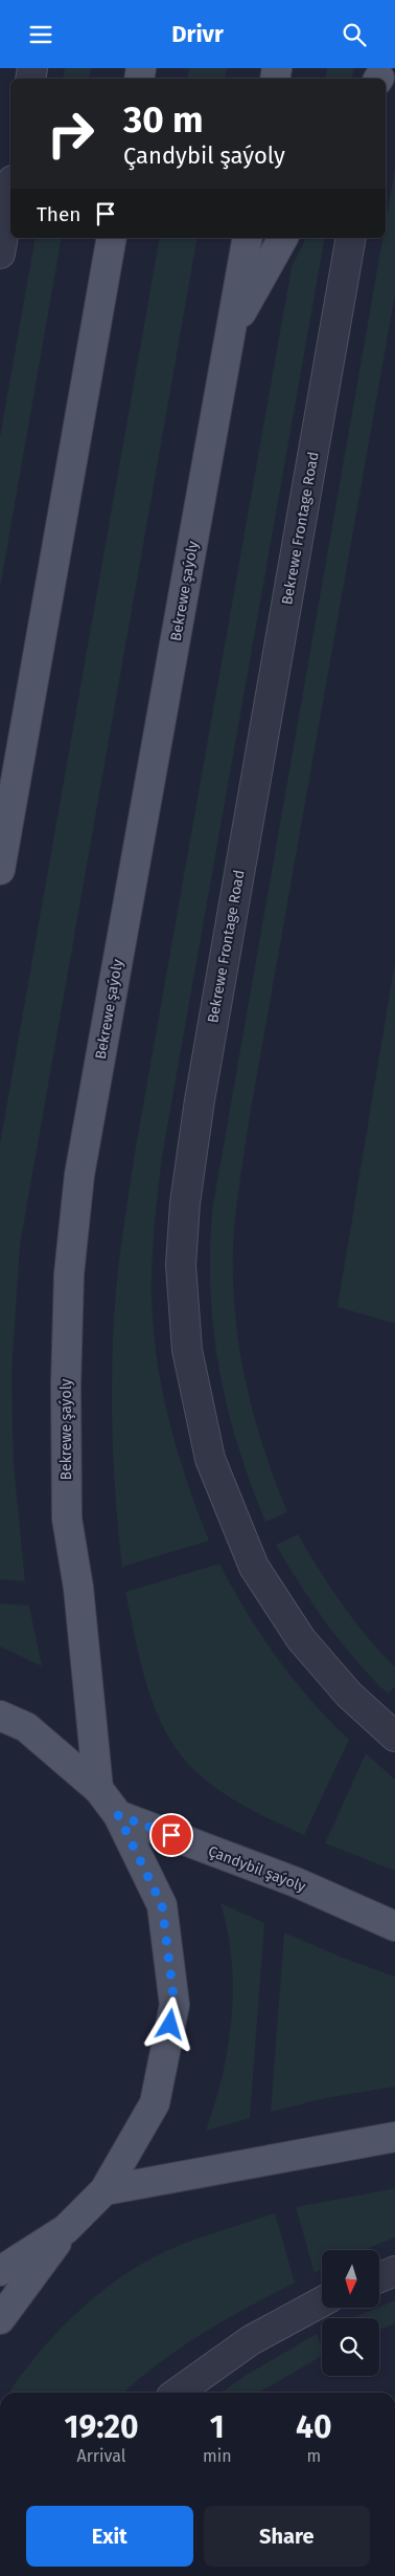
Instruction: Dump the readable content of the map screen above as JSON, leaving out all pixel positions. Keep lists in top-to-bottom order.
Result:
{
  "streets": {
    "main road": ["Bekrewe şaýoly", "Çandybil şaýoly"],
    "street": ["Bekrewe Frontage Road"]
  },
  "north": "bottom",
  "page": {
    "header": "Drivr",
    "turn": ["30 m", "Çandybil şaýoly"],
    "then": "Then",
    "eta": [
      "19:20",
      "Arrival",
      "1",
      "min",
      "40",
      "m"
    ],
    "buttons": ["Exit", "Share"]
  }
}
